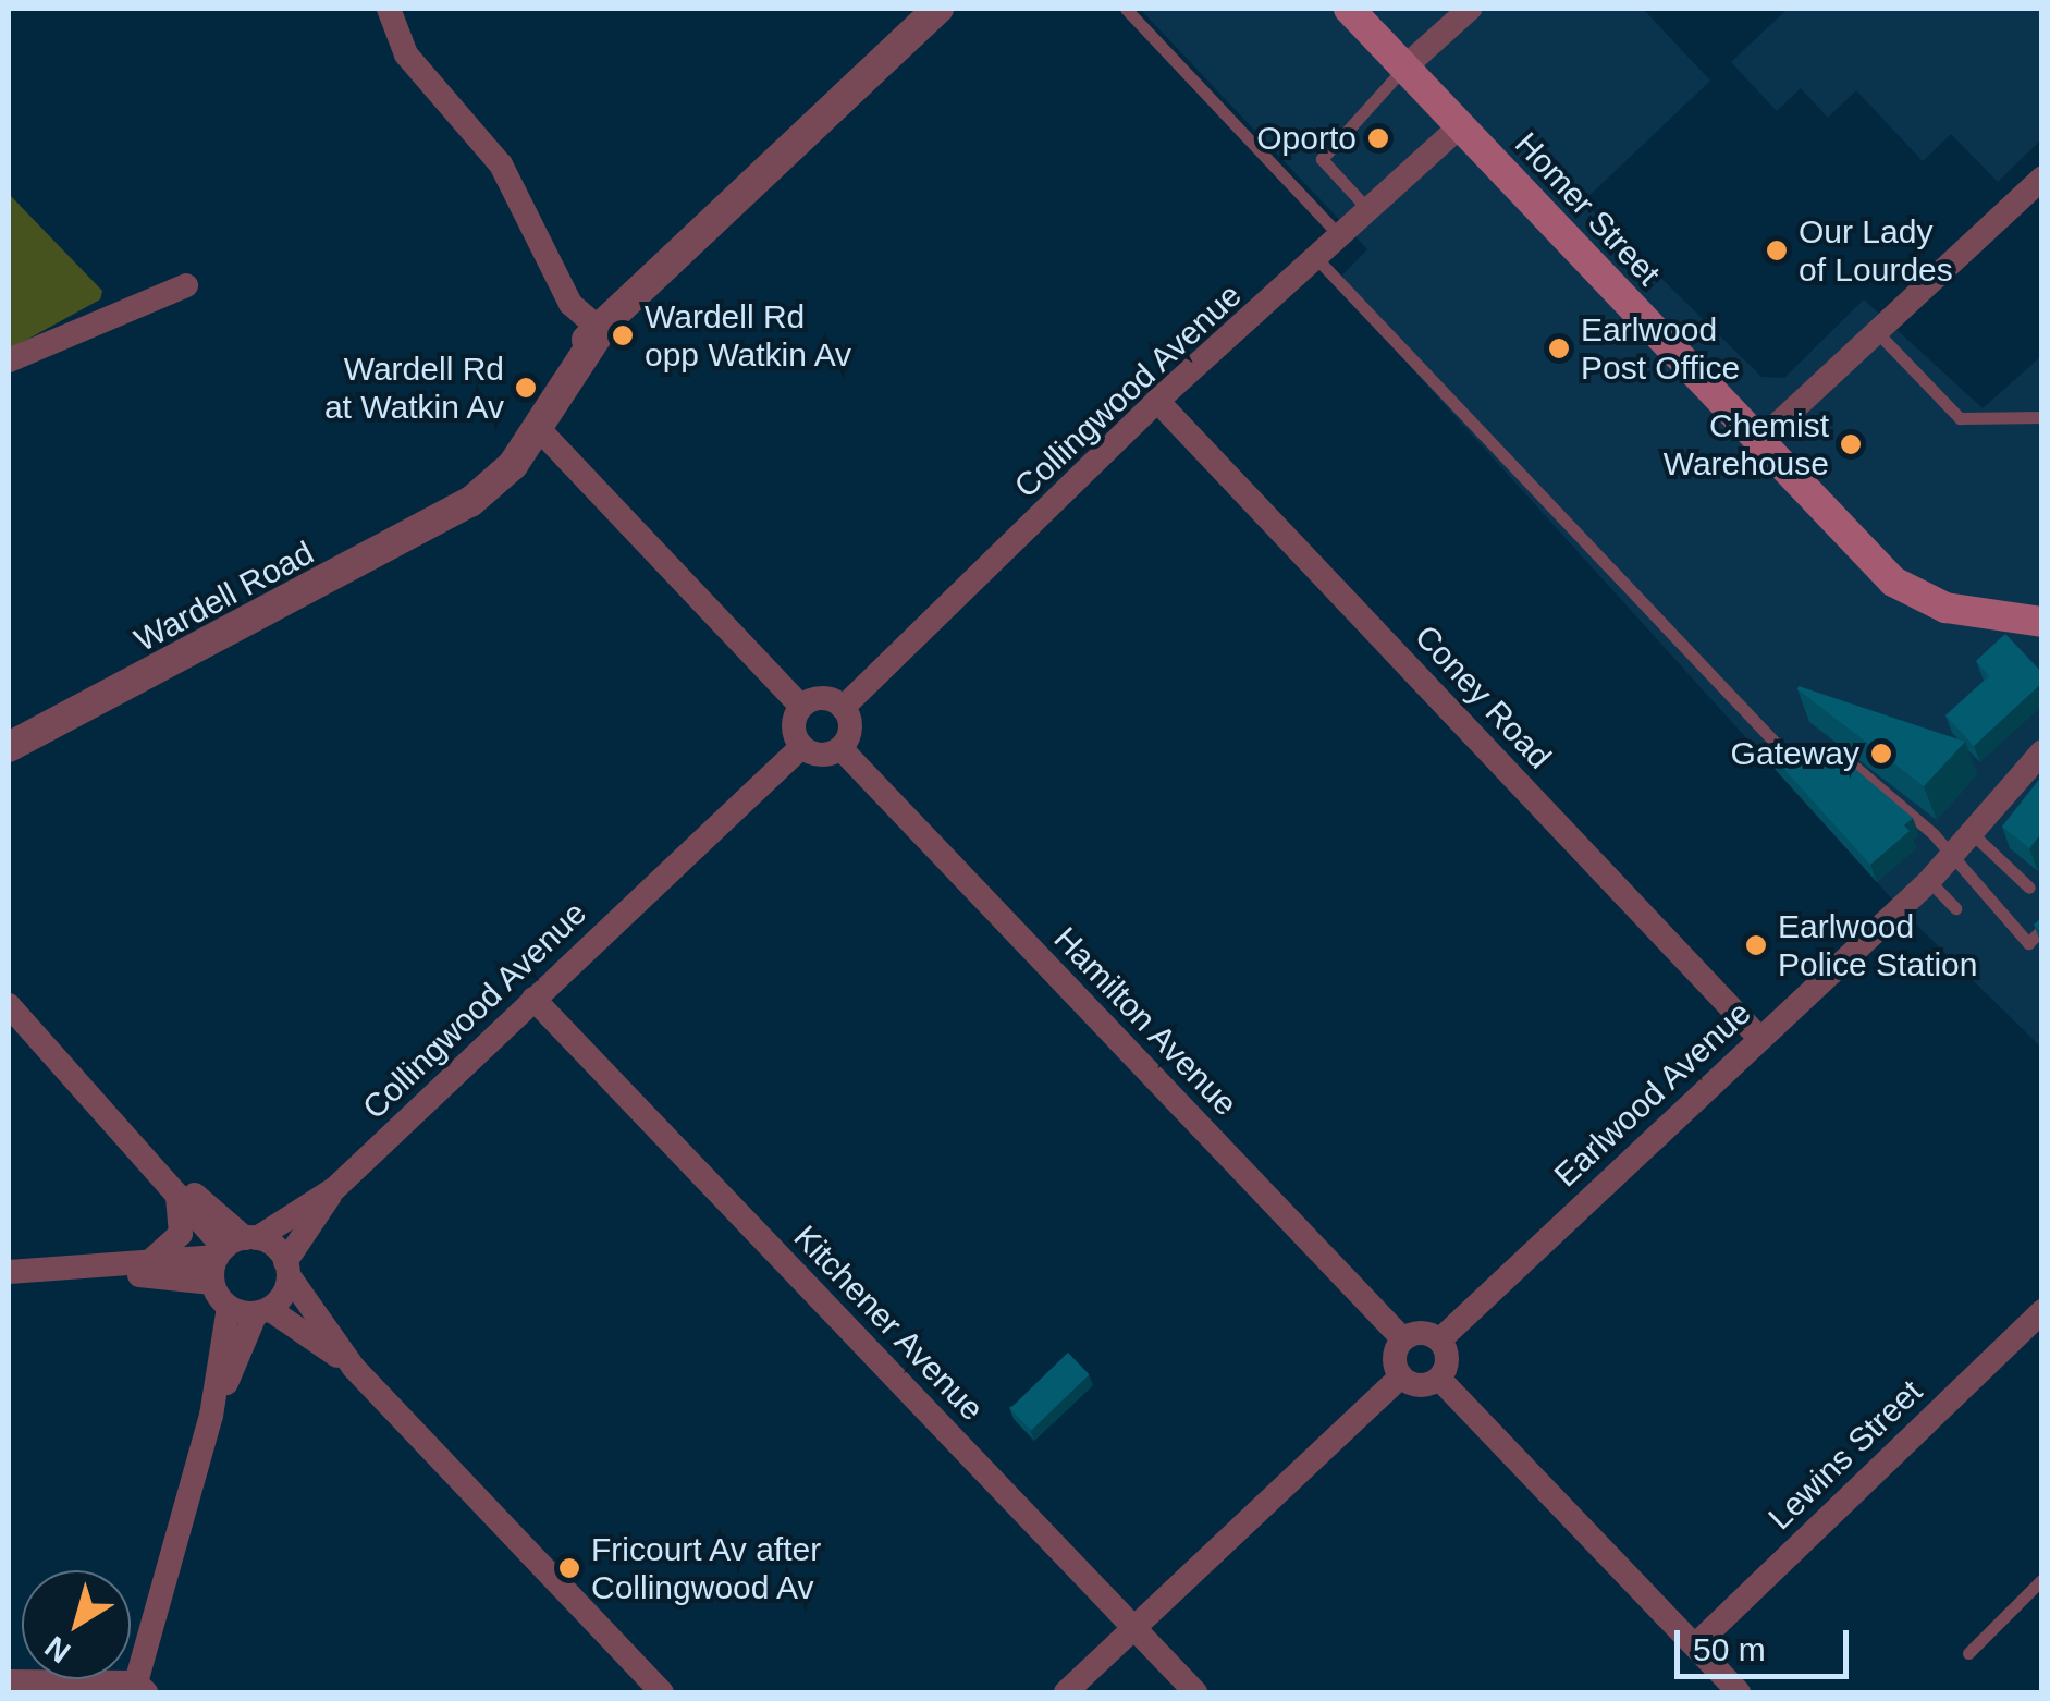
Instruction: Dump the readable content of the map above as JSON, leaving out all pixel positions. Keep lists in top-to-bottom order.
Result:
{
  "streets": {
    "main road": ["Homer Street"],
    "street": [
      "Collingwood Avenue",
      "Wardell Road",
      "Coney Road",
      "Hamilton Avenue",
      "Earlwood Avenue",
      "Kitchener Avenue",
      "Lewins Street"
    ]
  },
  "crossings": [
    ["Homer Street", "Collingwood Avenue"],
    ["Collingwood Avenue", "Coney Road"],
    ["Collingwood Avenue", "Hamilton Avenue"],
    ["Collingwood Avenue", "Kitchener Avenue"],
    ["Coney Road", "Earlwood Avenue"],
    ["Hamilton Avenue", "Earlwood Avenue"]
  ],
  "places": [
    "Oporto",
    "Our Lady of Lourdes",
    "Wardell Rd opp Watkin Av",
    "Earlwood Post Office",
    "Wardell Rd at Watkin Av",
    "Chemist Warehouse",
    "Gateway",
    "Earlwood Police Station",
    "Fricourt Av after Collingwood Av"
  ],
  "scale_bar": "50 m",
  "north": "bottom left"
}
